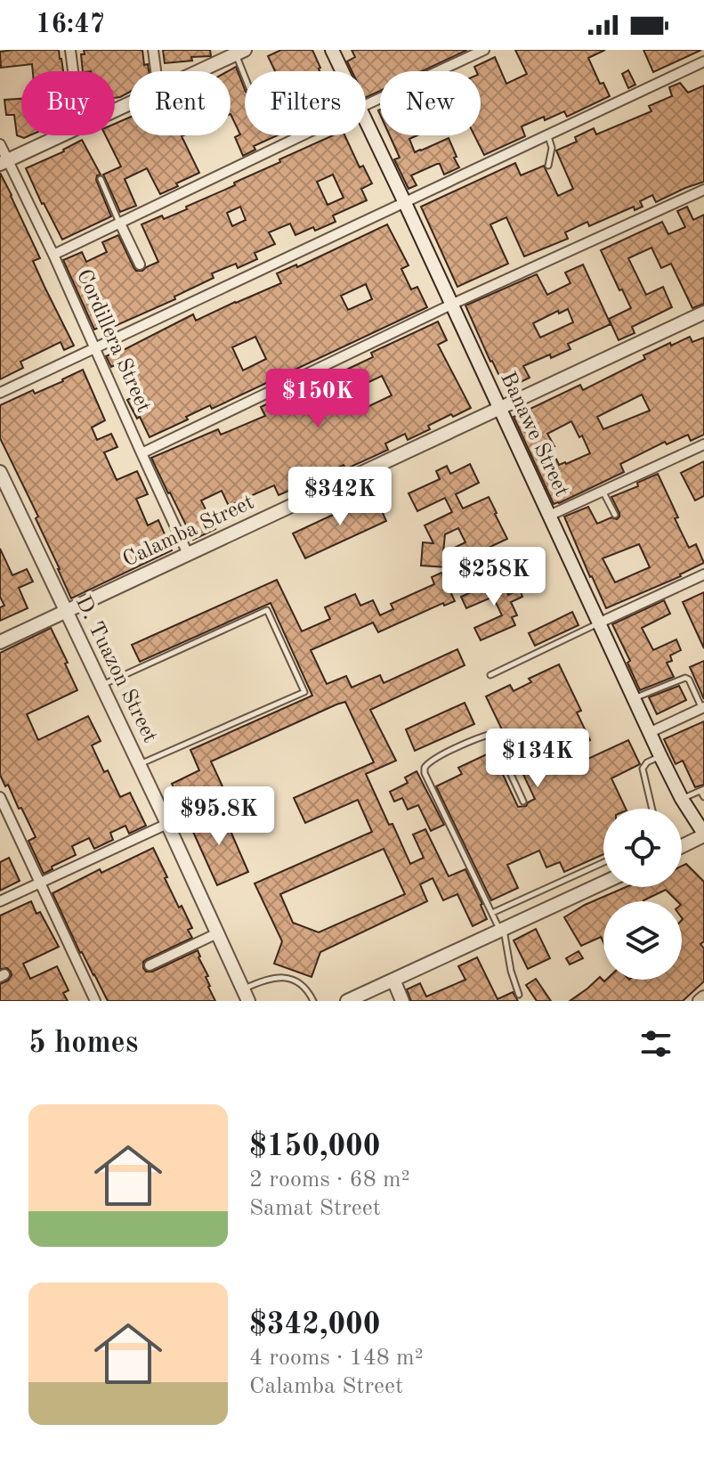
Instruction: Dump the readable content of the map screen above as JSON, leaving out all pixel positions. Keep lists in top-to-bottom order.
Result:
{
  "streets": {
    "street": [
      "Cordillera Street",
      "Banawe Street",
      "Calamba Street",
      "D. Tuazon Street"
    ]
  },
  "crossings": [
    ["Cordillera Street", "Calamba Street"],
    ["Banawe Street", "Calamba Street"],
    ["Calamba Street", "D. Tuazon Street"]
  ],
  "page": {
    "status": "16:47",
    "chip": [
      "Buy",
      "Rent",
      "Filters",
      "New"
    ],
    "price": [
      "$150K",
      "$342K",
      "$258K",
      "$134K",
      "$95.8K"
    ],
    "heading": "5 homes",
    "list": [
      {
        "name": "$150,000",
        "note": "2 rooms · 68 m² · Samat Street"
      },
      {
        "name": "$342,000",
        "note": "4 rooms · 148 m² · Calamba Street"
      }
    ]
  }
}
